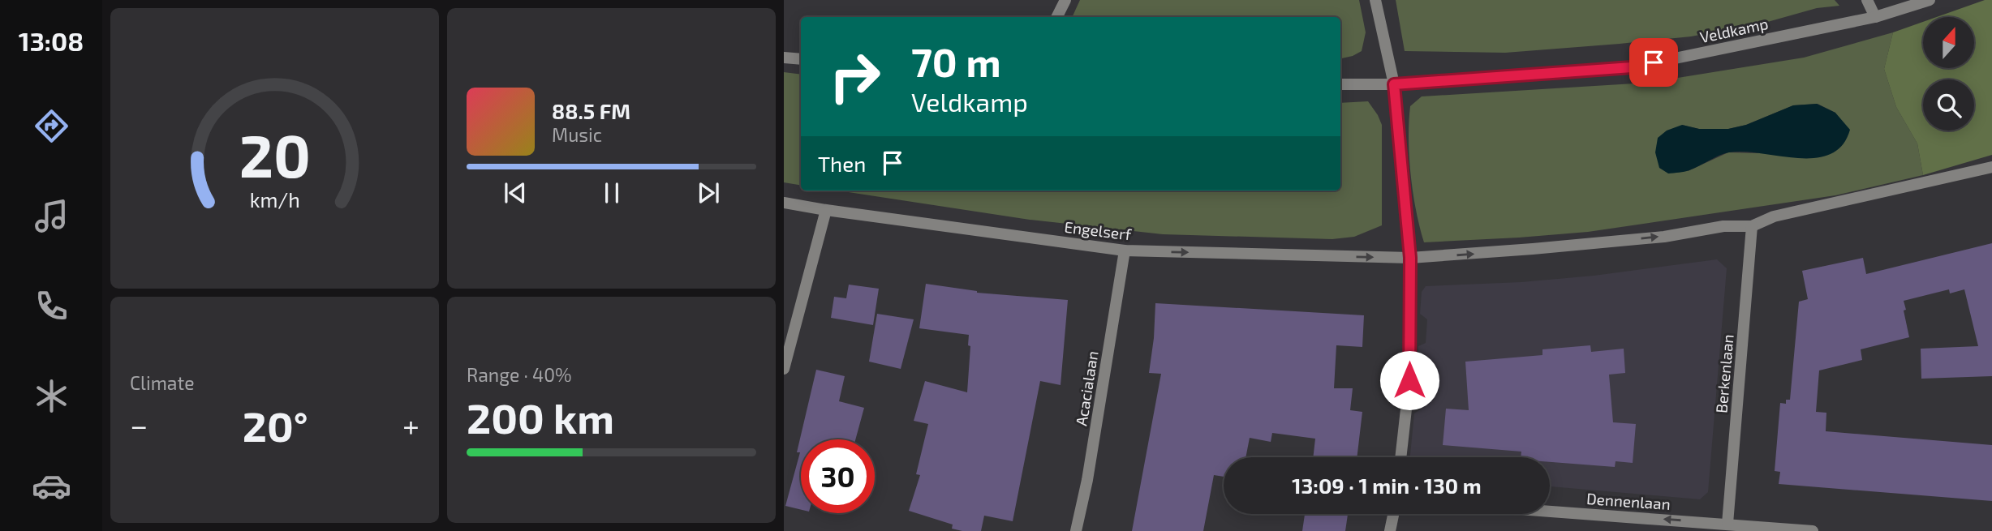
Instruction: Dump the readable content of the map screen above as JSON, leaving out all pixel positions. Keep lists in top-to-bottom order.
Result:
{
  "streets": {
    "street": [
      "Veldkamp",
      "Engelserf",
      "Berkenlaan",
      "Acacialaan",
      "Dennenlaan"
    ]
  },
  "crossings": [
    ["Engelserf", "Acacialaan"],
    ["Berkenlaan", "Dennenlaan"]
  ],
  "one_way": ["Engelserf", "Dennenlaan"],
  "north": "top",
  "page": {
    "tabs": "13:08",
    "turn": ["70 m", "Veldkamp"],
    "song": ["88.5 FM", "Music"],
    "then": "Then",
    "tile": [
      "Climate",
      ["Range · 40%", "200 km"]
    ],
    "heat": ["−", "20°", "+"],
    "limit": "30",
    "trip": "13:09 · 1 min · 130 m",
    "gauge": ["20", "km/h"]
  }
}
